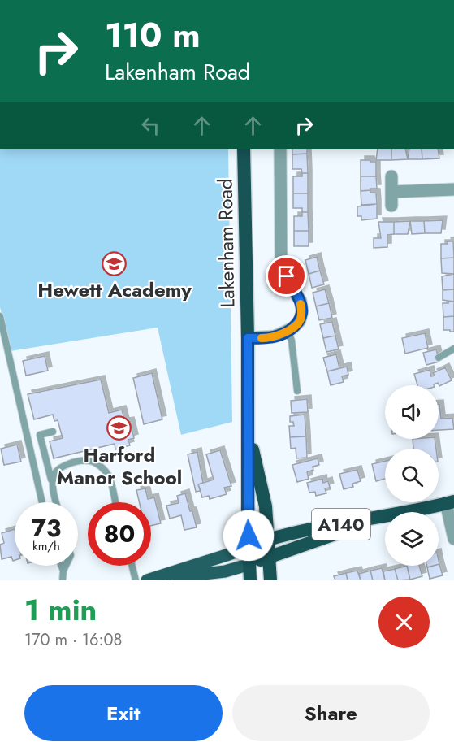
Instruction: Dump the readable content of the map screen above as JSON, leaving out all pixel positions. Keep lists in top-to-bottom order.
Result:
{
  "streets": {
    "highway": ["Lakenham Road", "A140"]
  },
  "crossings": [
    ["Lakenham Road", "A140"]
  ],
  "places": {
    "school or university": ["Hewett Academy", "Harford Manor School"]
  },
  "page": {
    "turn": ["110 m", "Lakenham Road"],
    "speed": "73 km/h",
    "limit": "80",
    "heading": ["1 min", "170 m · 16:08"],
    "buttons": ["Exit", "Share"]
  }
}
